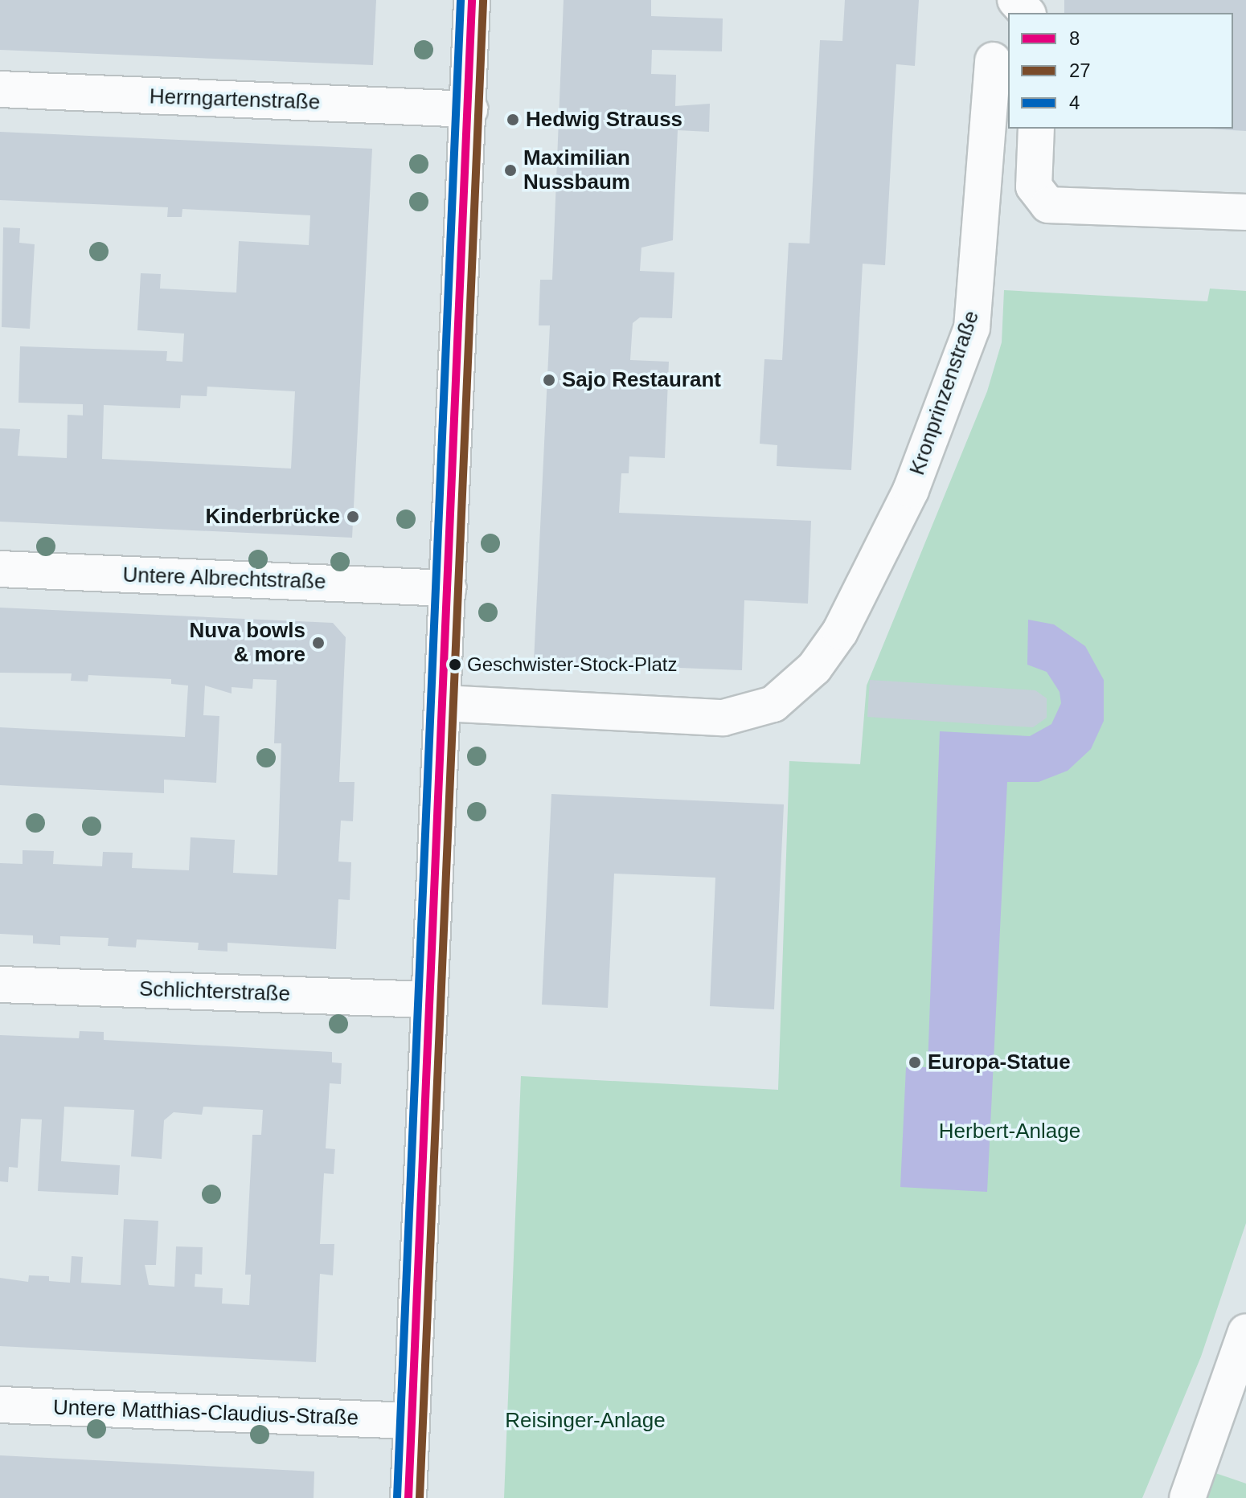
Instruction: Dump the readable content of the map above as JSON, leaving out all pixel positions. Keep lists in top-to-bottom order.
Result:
{
  "streets": {
    "street": [
      "Herrngartenstraße",
      "Kronprinzenstraße",
      "Untere Albrechtstraße",
      "Schlichterstraße",
      "Untere Matthias-Claudius-Straße"
    ]
  },
  "parks": ["Herbert-Anlage", "Reisinger-Anlage"],
  "places": [
    "Hedwig Strauss",
    "Maximilian Nussbaum",
    "Sajo Restaurant",
    "Kinderbrücke",
    "Nuva bowls & more",
    "Geschwister-Stock-Platz",
    "Europa-Statue"
  ],
  "lines": ["transit line 8", "transit line 4", "transit line 27"],
  "legend": ["8", "27", "4"]
}
